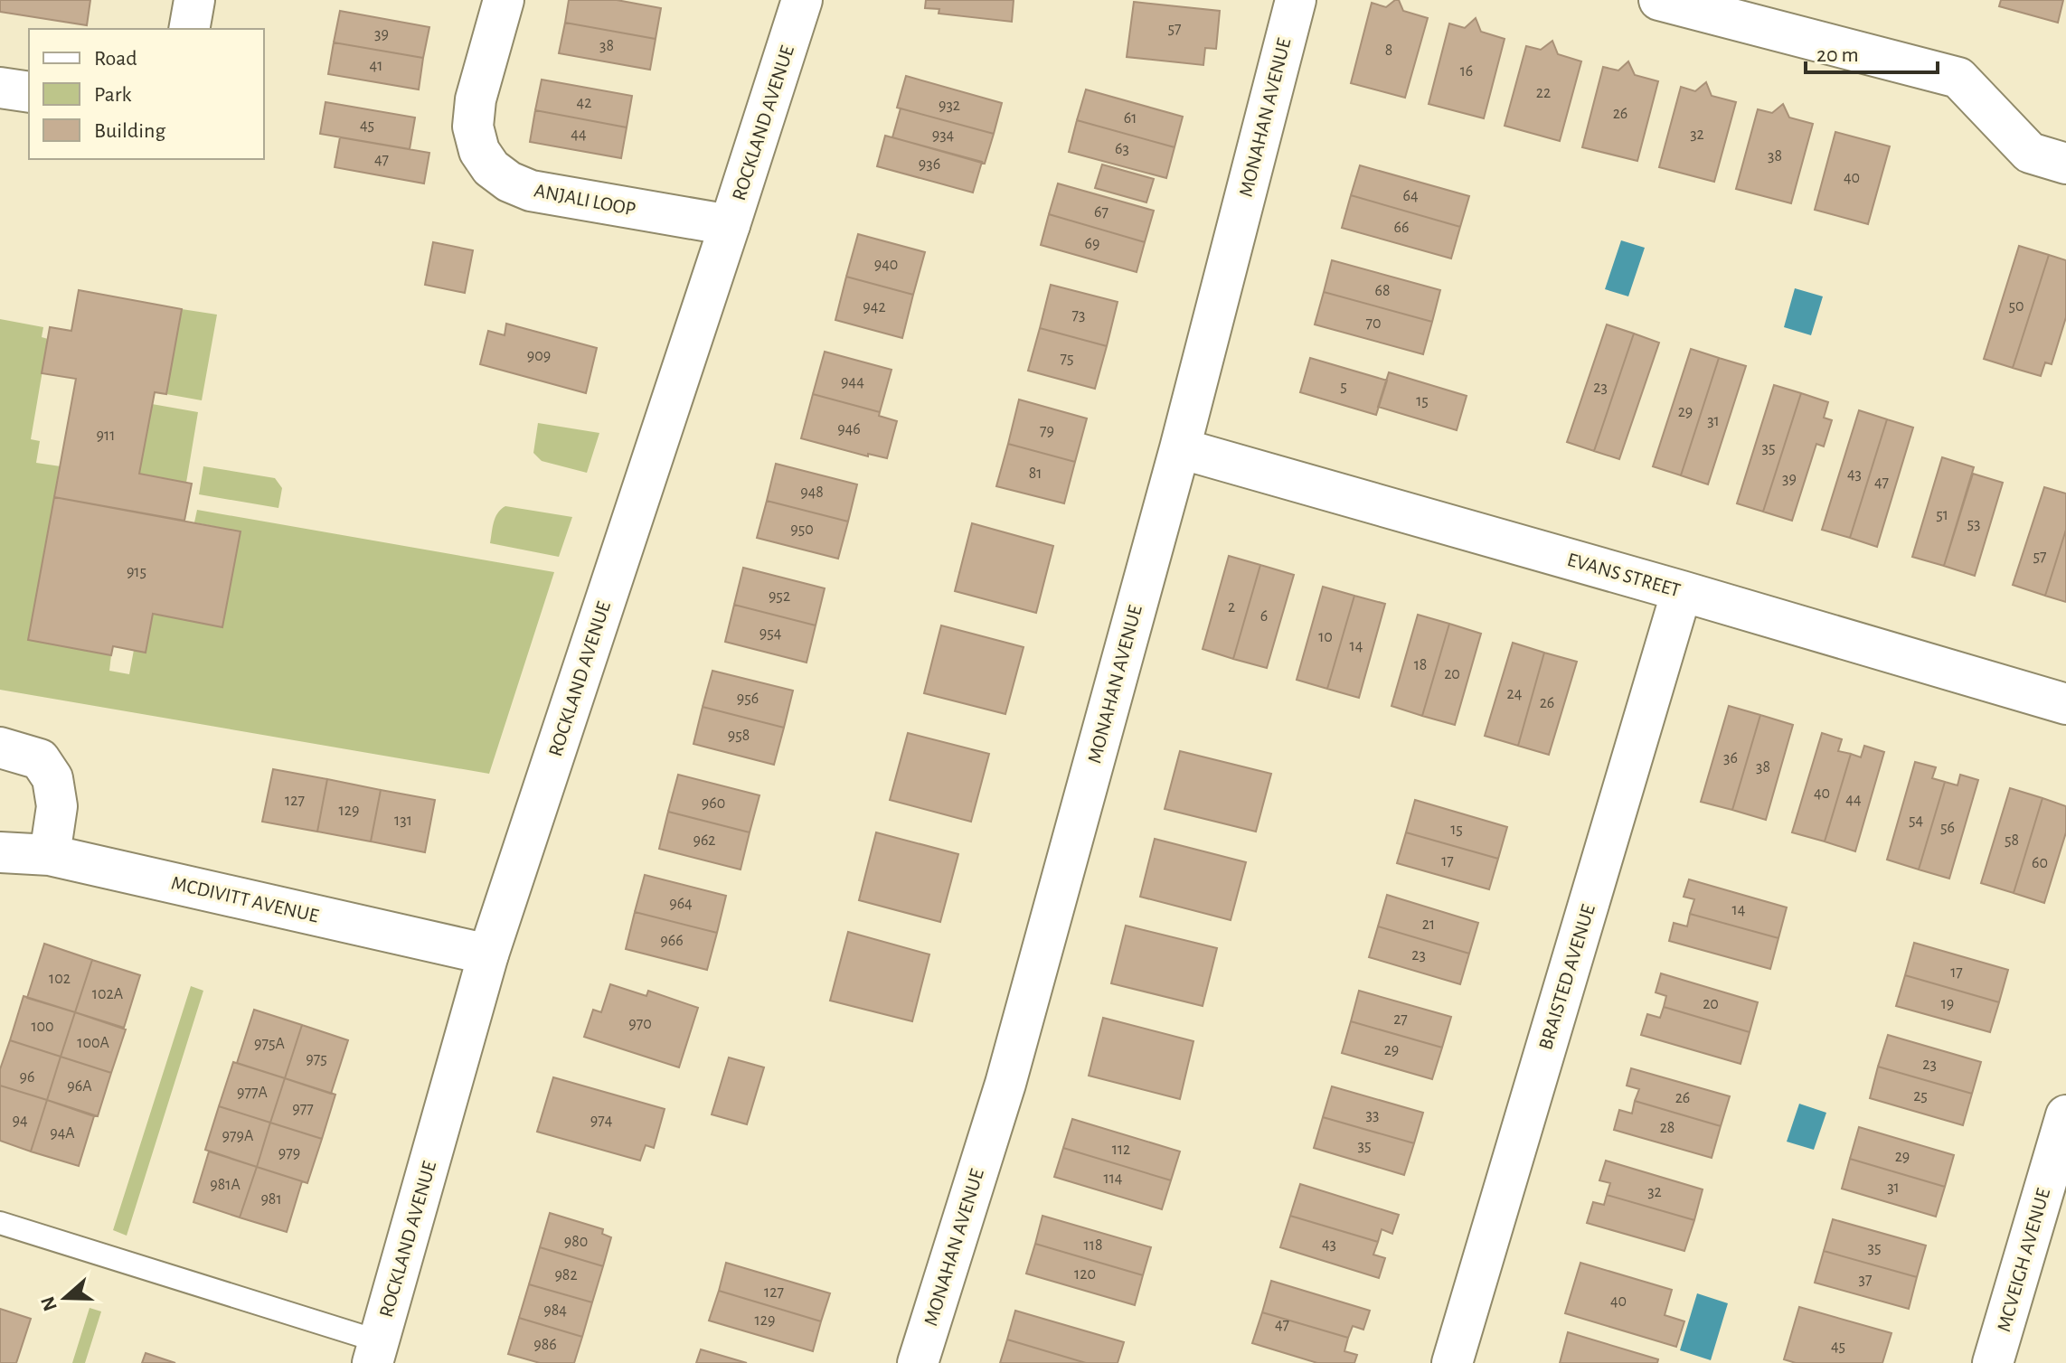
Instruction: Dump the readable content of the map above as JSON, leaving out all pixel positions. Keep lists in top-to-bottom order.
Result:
{
  "streets": {
    "street": [
      "MONAHAN AVENUE",
      "ROCKLAND AVENUE",
      "ANJALI LOOP",
      "EVANS STREET",
      "MCDIVITT AVENUE",
      "BRAISTED AVENUE",
      "MCVEIGH AVENUE"
    ]
  },
  "crossings": [
    ["MONAHAN AVENUE", "EVANS STREET"],
    ["ROCKLAND AVENUE", "ANJALI LOOP"],
    ["ROCKLAND AVENUE", "MCDIVITT AVENUE"],
    ["EVANS STREET", "BRAISTED AVENUE"]
  ],
  "house_numbers": [
    "57",
    "39",
    "38",
    "8",
    "41",
    "16",
    "22",
    "42",
    "932",
    "26",
    "61",
    "45",
    "44",
    "32",
    "934",
    "63",
    "38",
    "47",
    "936",
    "40",
    "64",
    "67",
    "66",
    "69",
    "940",
    "68",
    "50",
    "942",
    "73",
    "70",
    "909",
    "75",
    "944",
    "5",
    "23",
    "15",
    "29",
    "31",
    "946",
    "79",
    "911",
    "35",
    "81",
    "43",
    "39",
    "47",
    "948",
    "51",
    "53",
    "950",
    "57",
    "915",
    "952",
    "2",
    "6",
    "954",
    "10",
    "14",
    "18",
    "20",
    "24",
    "956",
    "26",
    "958",
    "36",
    "38",
    "40",
    "44",
    "127",
    "960",
    "129",
    "131",
    "54",
    "56",
    "15",
    "962",
    "58",
    "17",
    "60",
    "964",
    "14",
    "21",
    "966",
    "23",
    "17",
    "102",
    "102A",
    "20",
    "19",
    "27",
    "970",
    "100",
    "100A",
    "975A",
    "29",
    "975",
    "23",
    "96",
    "96A",
    "977A",
    "25",
    "26",
    "977",
    "33",
    "94",
    "974",
    "28",
    "94A",
    "979A",
    "35",
    "112",
    "979",
    "29",
    "114",
    "981A",
    "31",
    "32",
    "981",
    "980",
    "43",
    "118",
    "35",
    "120",
    "982",
    "37",
    "127",
    "40",
    "984",
    "129",
    "47",
    "986",
    "45"
  ],
  "legend": ["Road", "Park", "Building"],
  "scale_bar": "20 m",
  "north": "left"
}
